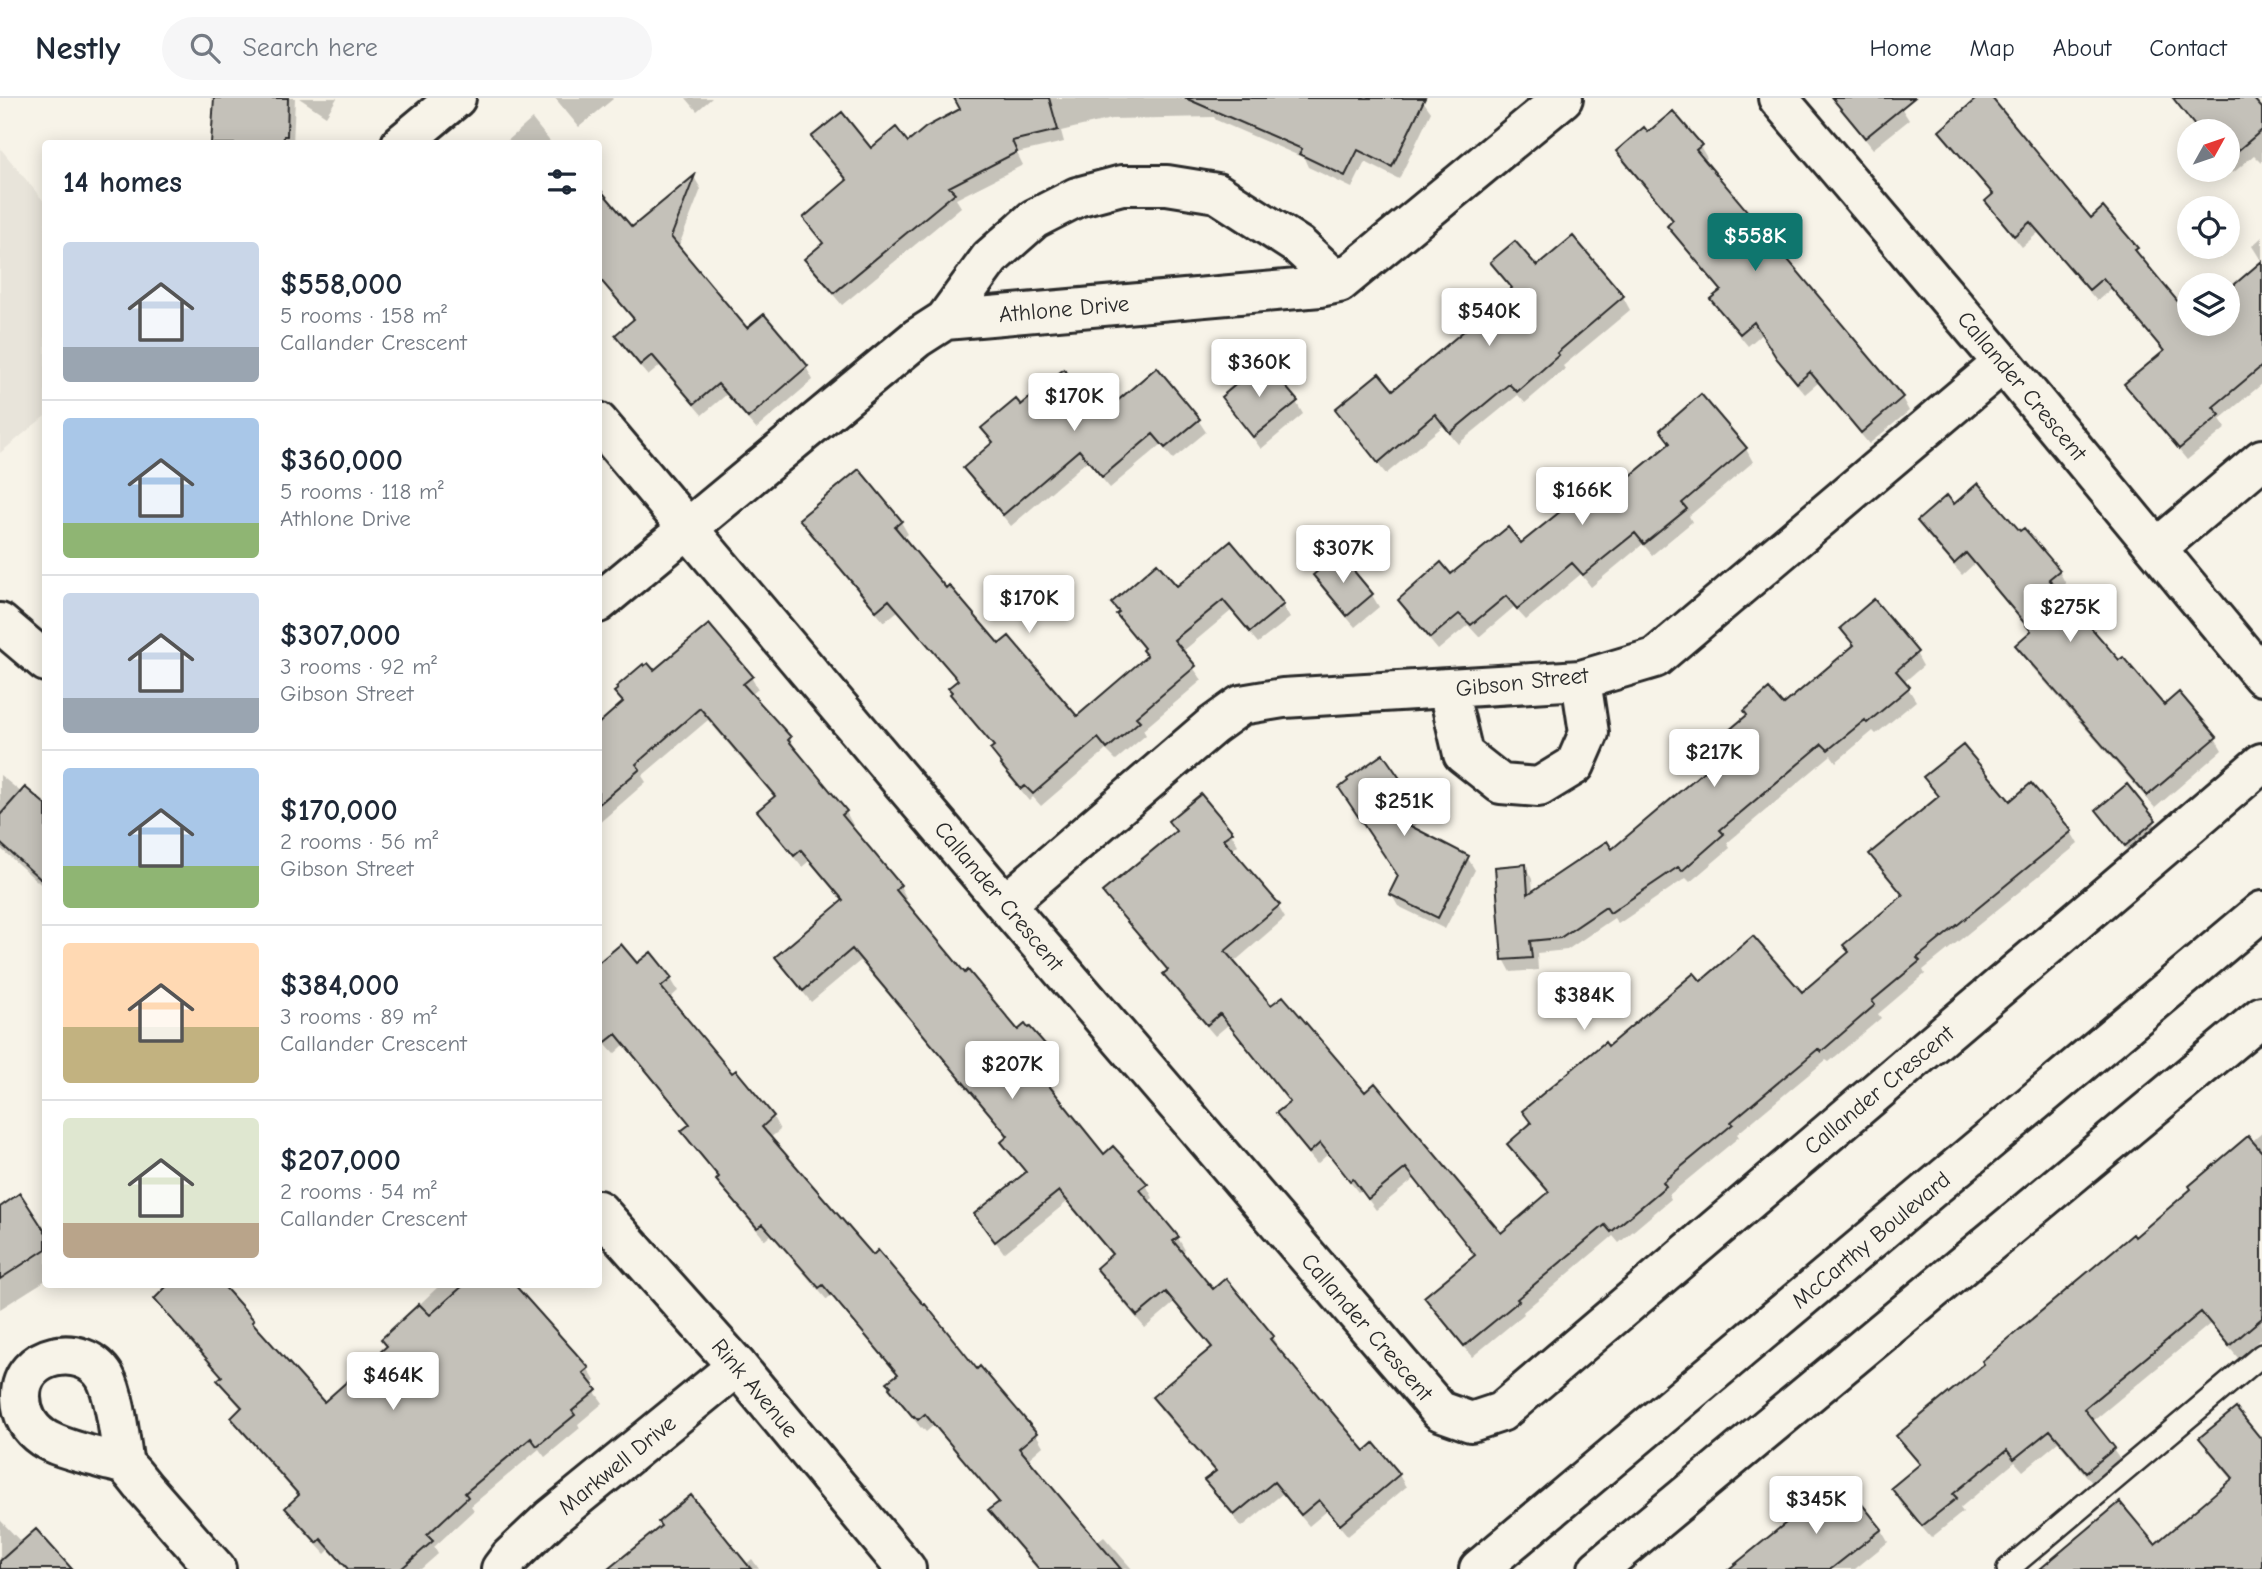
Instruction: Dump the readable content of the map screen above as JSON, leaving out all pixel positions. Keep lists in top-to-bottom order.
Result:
{
  "streets": {
    "street": [
      "Athlone Drive",
      "Callander Crescent",
      "Gibson Street",
      "McCarthy Boulevard",
      "Rink Avenue",
      "Markwell Drive"
    ]
  },
  "crossings": [
    ["Athlone Drive", "Callander Crescent"],
    ["Callander Crescent", "Gibson Street"],
    ["Rink Avenue", "Markwell Drive"]
  ],
  "north": "top right",
  "page": {
    "header": "Nestly",
    "search": "Search here",
    "nav": [
      "Home",
      "Map",
      "About",
      "Contact"
    ],
    "heading": "14 homes",
    "price": [
      "$558K",
      "$540K",
      "$360K",
      "$170K",
      "$166K",
      "$307K",
      "$170K",
      "$275K",
      "$217K",
      "$251K",
      "$384K",
      "$207K",
      "$464K",
      "$345K"
    ],
    "list": [
      {
        "name": "$558,000",
        "note": "5 rooms · 158 m² · Callander Crescent"
      },
      {
        "name": "$360,000",
        "note": "5 rooms · 118 m² · Athlone Drive"
      },
      {
        "name": "$307,000",
        "note": "3 rooms · 92 m² · Gibson Street"
      },
      {
        "name": "$170,000",
        "note": "2 rooms · 56 m² · Gibson Street"
      },
      {
        "name": "$384,000",
        "note": "3 rooms · 89 m² · Callander Crescent"
      },
      {
        "name": "$207,000",
        "note": "2 rooms · 54 m² · Callander Crescent"
      }
    ]
  }
}
